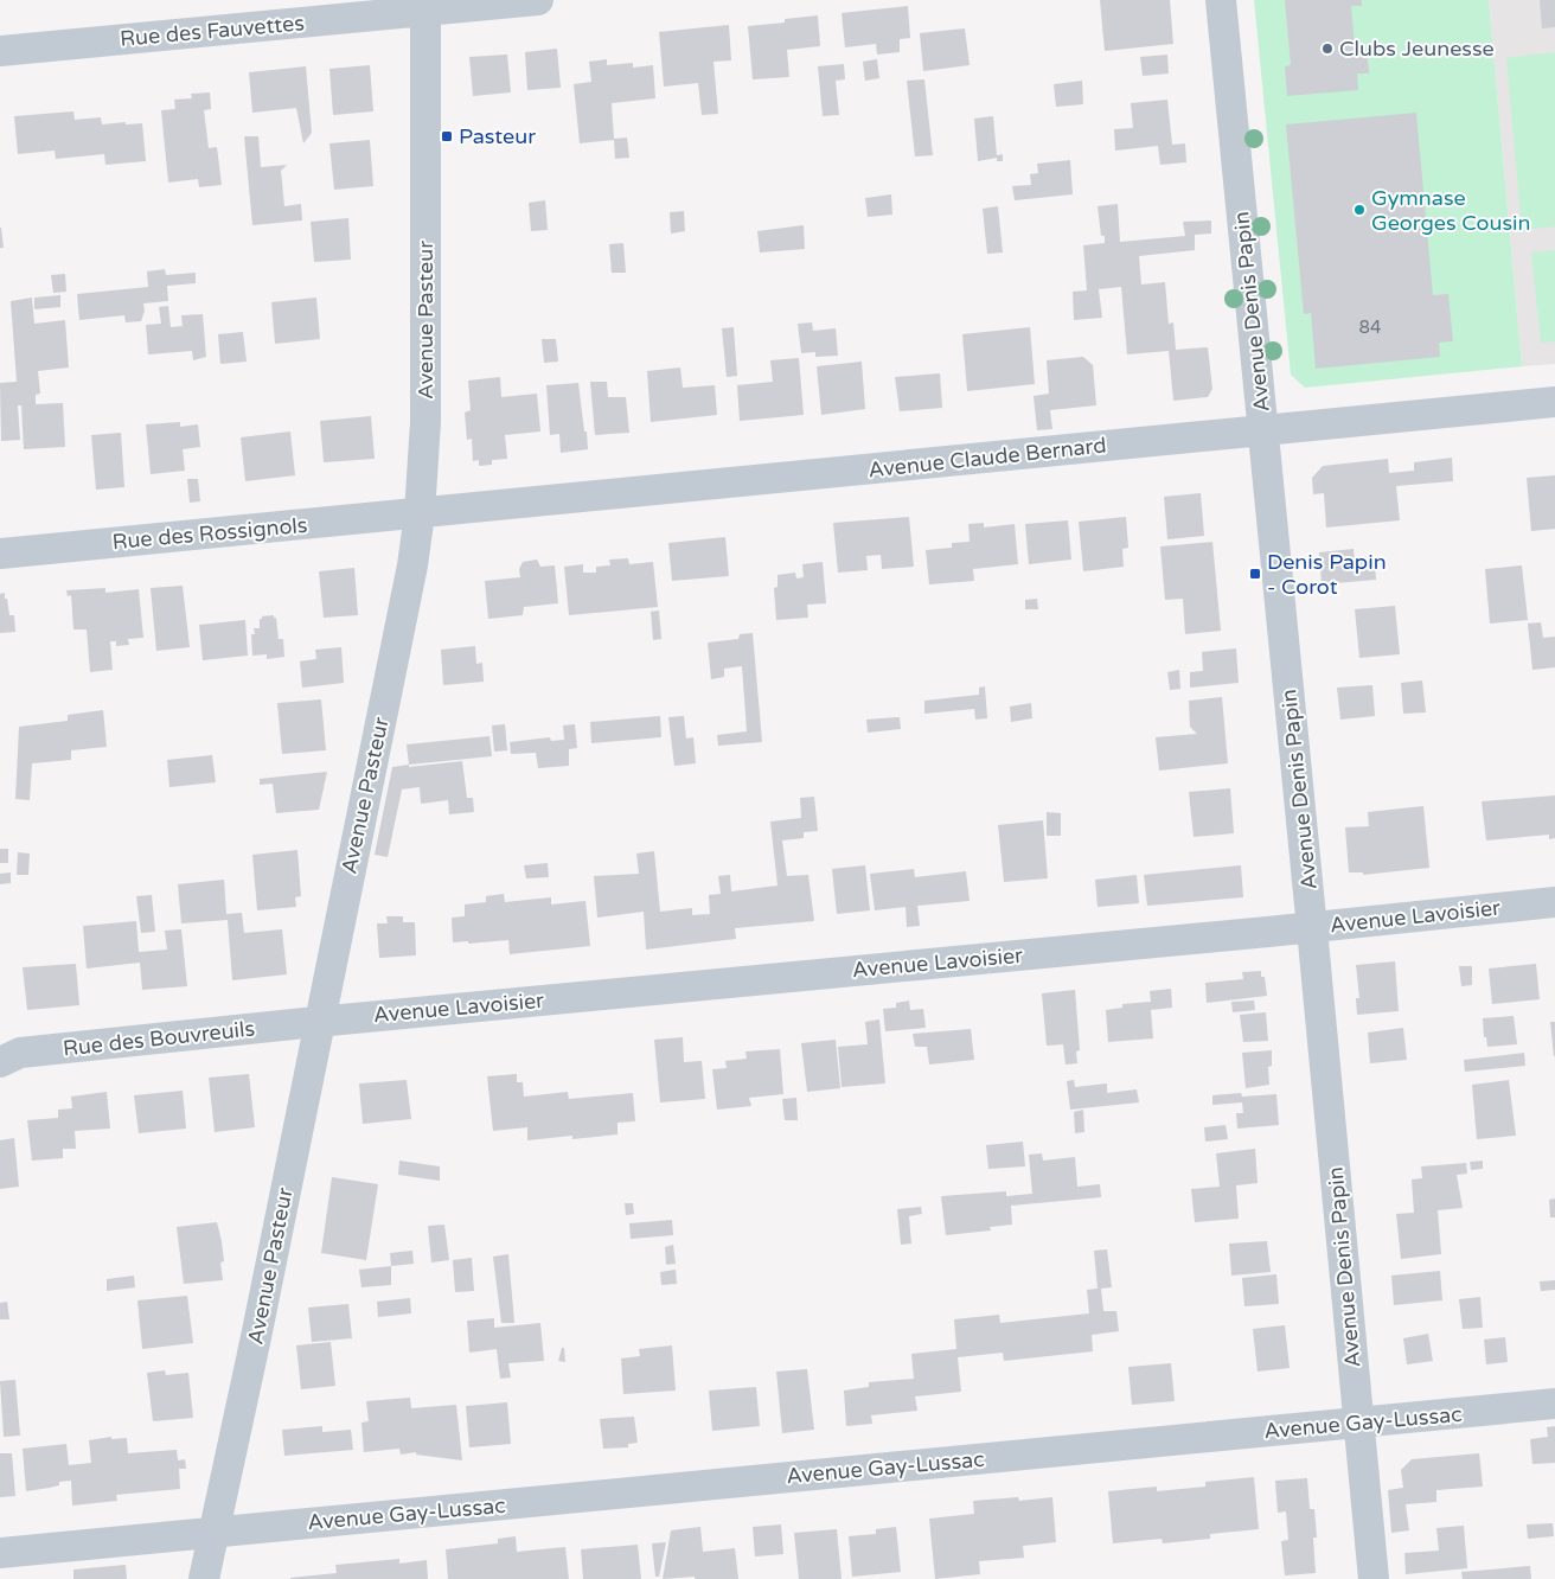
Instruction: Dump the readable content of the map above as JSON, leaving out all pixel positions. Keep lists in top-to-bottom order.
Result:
{
  "streets": {
    "street": [
      "Rue des Fauvettes",
      "Avenue Denis Papin",
      "Avenue Pasteur",
      "Avenue Claude Bernard",
      "Rue des Rossignols",
      "Avenue Lavoisier",
      "Rue des Bouvreuils",
      "Avenue Gay-Lussac"
    ]
  },
  "crossings": [
    ["Rue des Fauvettes", "Avenue Pasteur"],
    ["Avenue Denis Papin", "Avenue Claude Bernard"],
    ["Avenue Denis Papin", "Avenue Lavoisier"],
    ["Avenue Denis Papin", "Avenue Gay-Lussac"],
    ["Avenue Pasteur", "Avenue Claude Bernard"],
    ["Avenue Pasteur", "Rue des Rossignols"],
    ["Avenue Pasteur", "Avenue Lavoisier"],
    ["Avenue Pasteur", "Rue des Bouvreuils"],
    ["Avenue Pasteur", "Avenue Gay-Lussac"],
    ["Avenue Claude Bernard", "Rue des Rossignols"],
    ["Avenue Lavoisier", "Rue des Bouvreuils"]
  ],
  "places": {
    "other": ["Clubs Jeunesse", "Gymnase Georges Cousin"],
    "transit": ["Pasteur", "Denis Papin - Corot"]
  },
  "house_numbers": ["84"]
}
